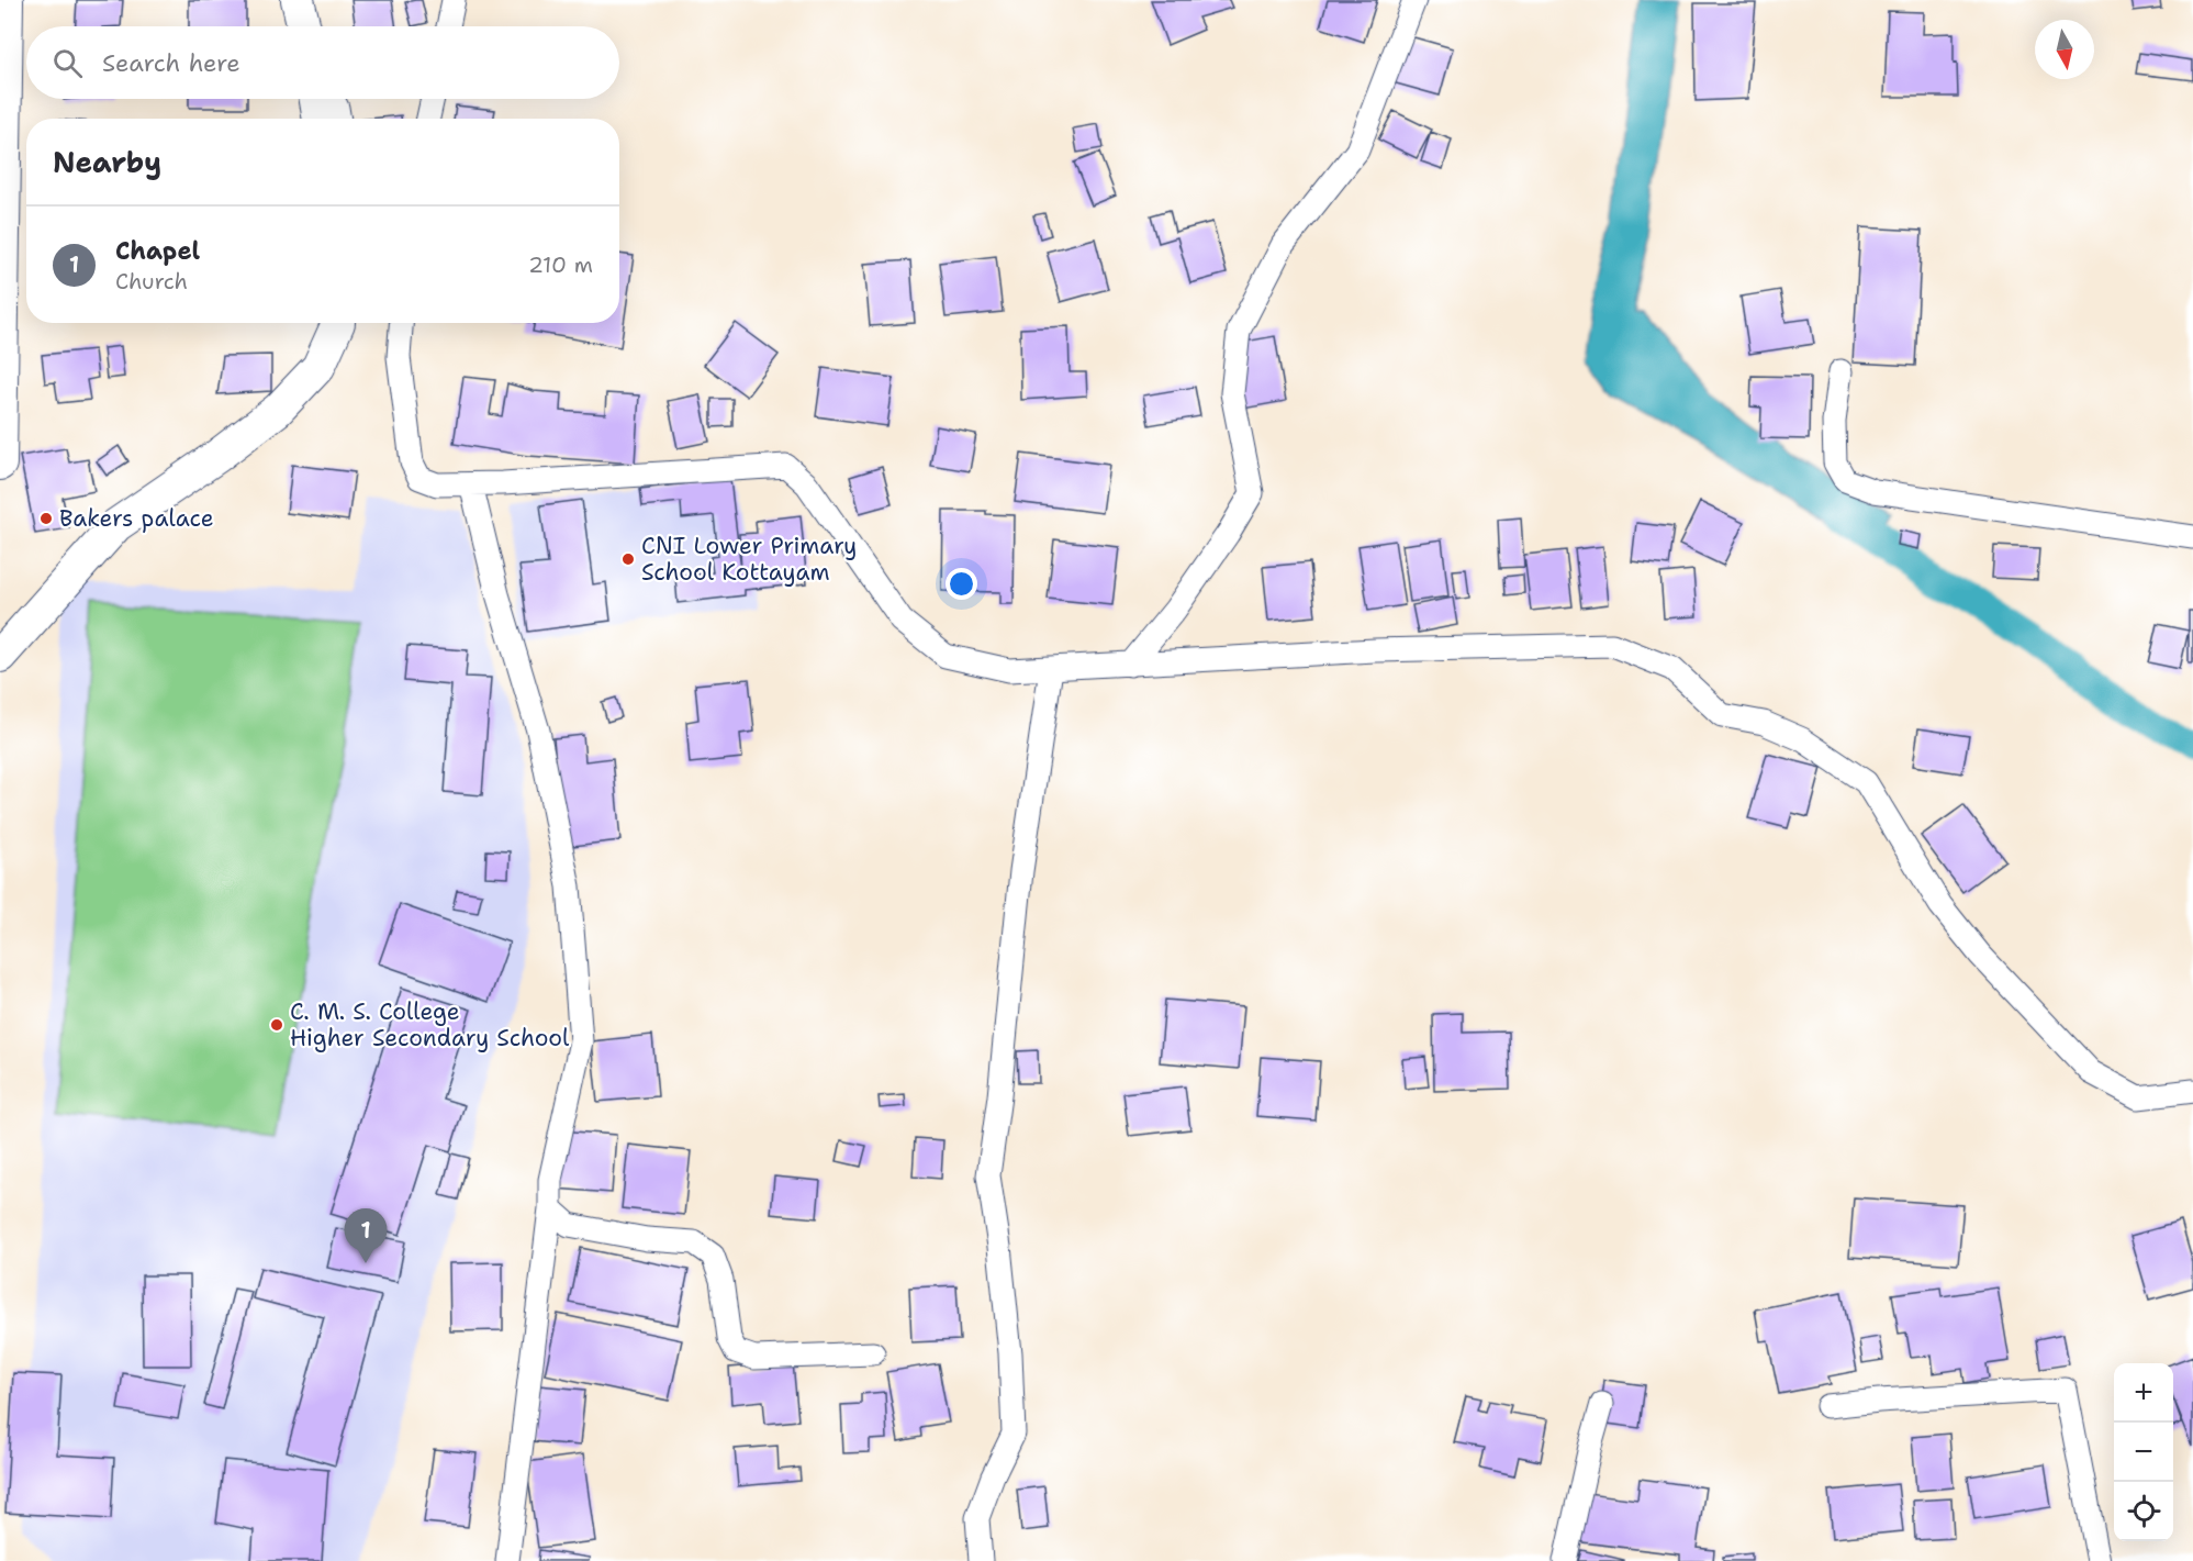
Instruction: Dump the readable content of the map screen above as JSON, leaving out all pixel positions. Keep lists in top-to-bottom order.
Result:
{
  "places": ["Bakers palace", "CNI Lower Primary School Kottayam", "C. M. S. College Higher Secondary School"],
  "north": "bottom",
  "page": {
    "search": "Search here",
    "heading": "Nearby",
    "list": [
      {
        "mark": "1",
        "name": "Chapel",
        "note": "Church",
        "value": "210 m"
      }
    ],
    "pins": "1",
    "map_buttons": ["+", "−"]
  }
}
